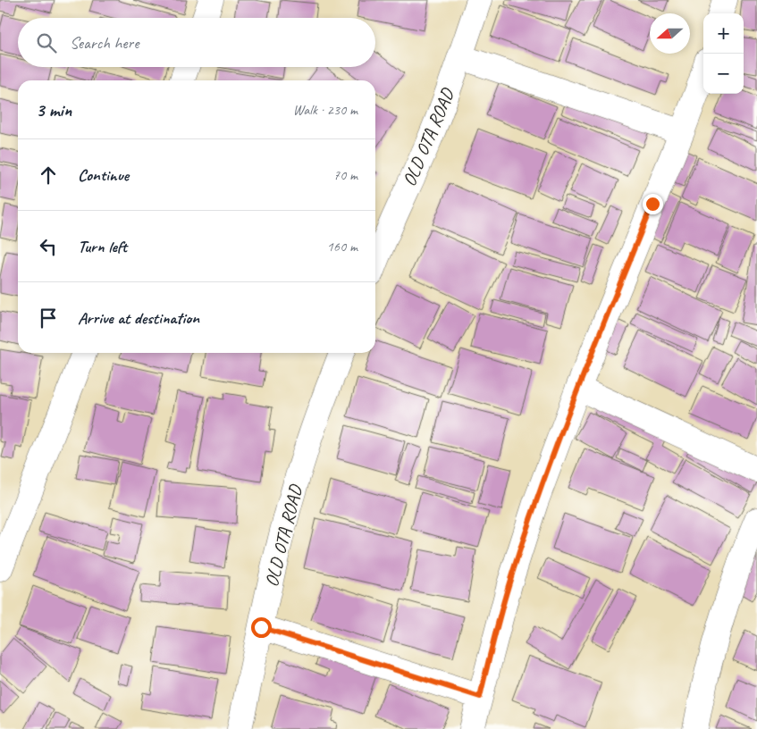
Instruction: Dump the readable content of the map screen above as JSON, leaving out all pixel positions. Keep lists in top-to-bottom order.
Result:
{
  "streets": {
    "street": ["OLD OTA ROAD"]
  },
  "north": "left",
  "page": {
    "map_buttons": ["+", "−"],
    "search": "Search here",
    "heading": ["3 min", "Walk · 230 m"],
    "list": [
      ["Continue", "70 m"],
      ["Turn left", "160 m"],
      "Arrive at destination"
    ]
  }
}
